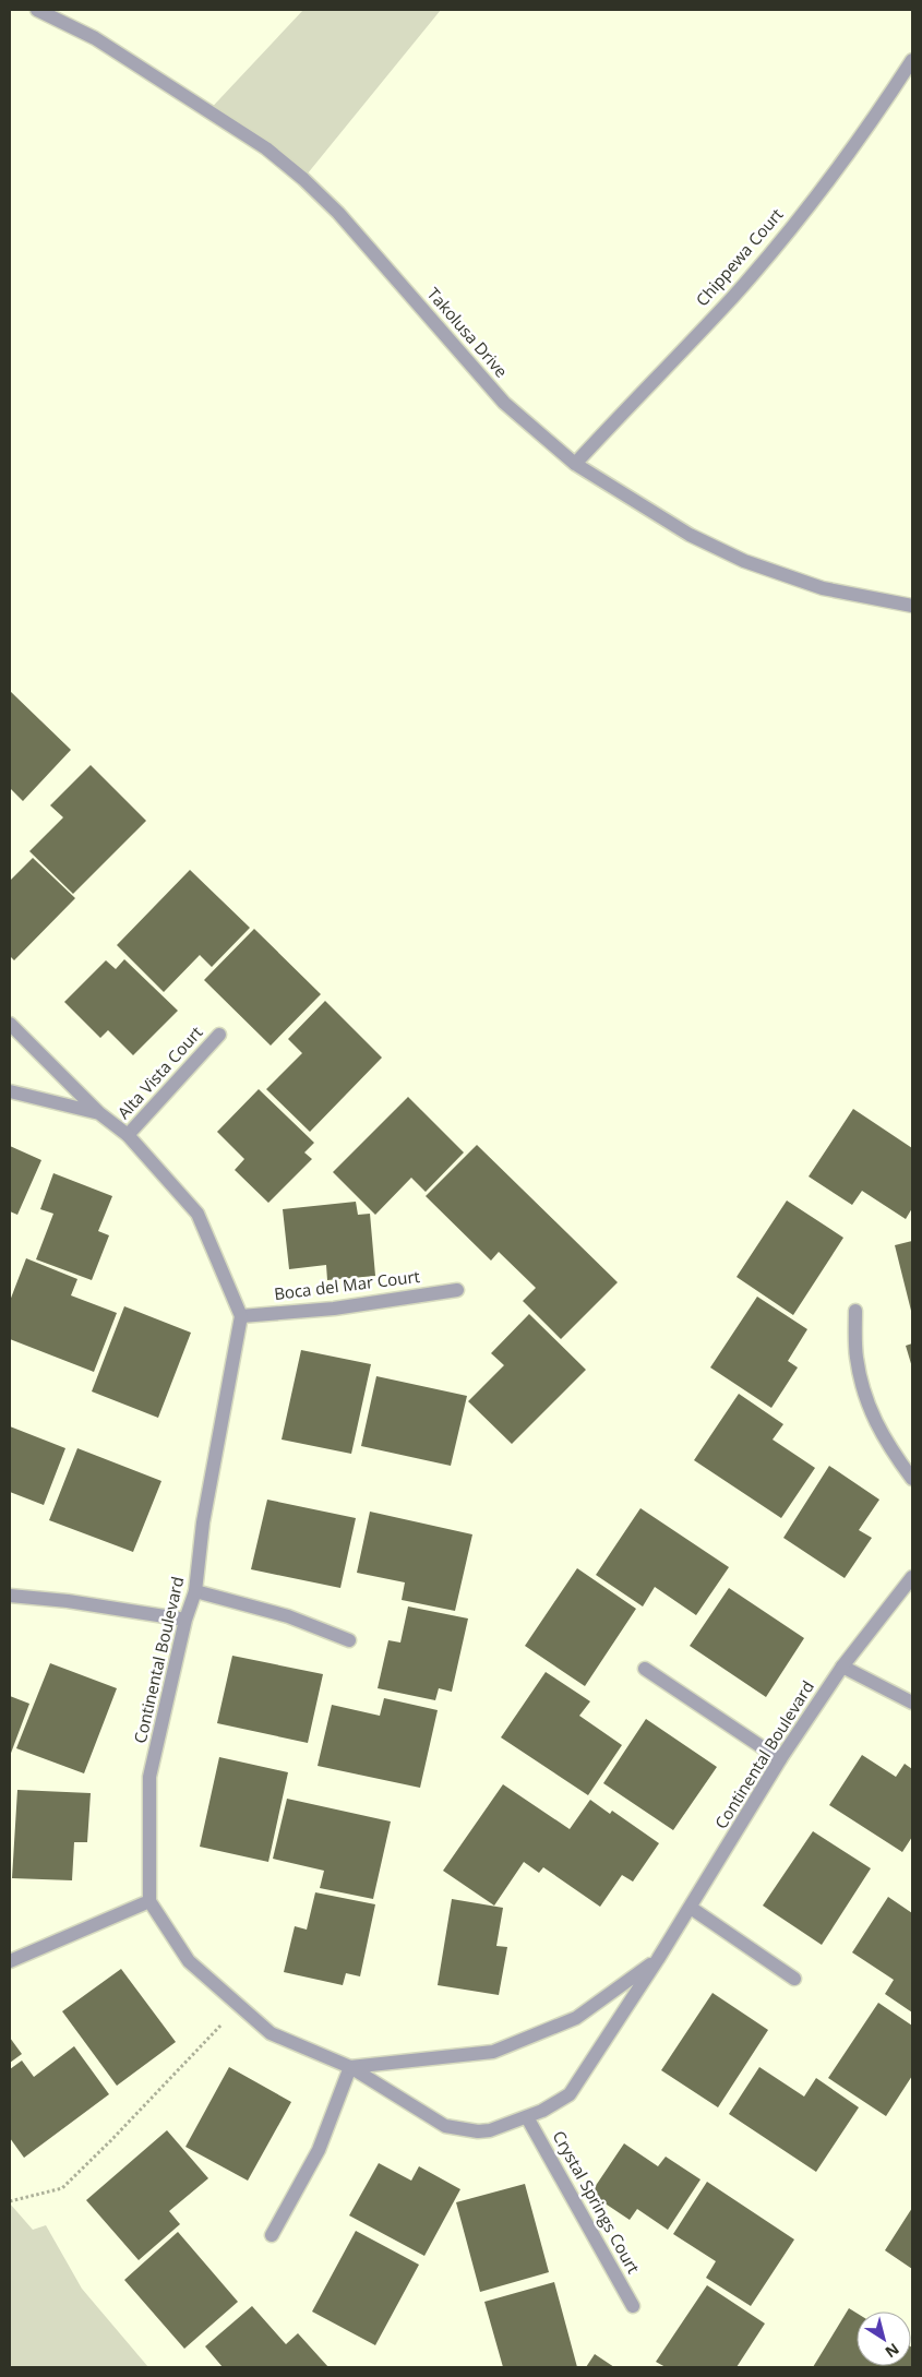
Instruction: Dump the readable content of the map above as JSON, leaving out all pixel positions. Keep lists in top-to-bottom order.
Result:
{
  "streets": {
    "street": [
      "Chippewa Court",
      "Takolusa Drive",
      "Alta Vista Court",
      "Boca del Mar Court",
      "Continental Boulevard",
      "Crystal Springs Court"
    ]
  },
  "crossings": [
    ["Chippewa Court", "Takolusa Drive"],
    ["Boca del Mar Court", "Continental Boulevard"],
    ["Continental Boulevard", "Crystal Springs Court"]
  ],
  "north": "bottom right"
}
